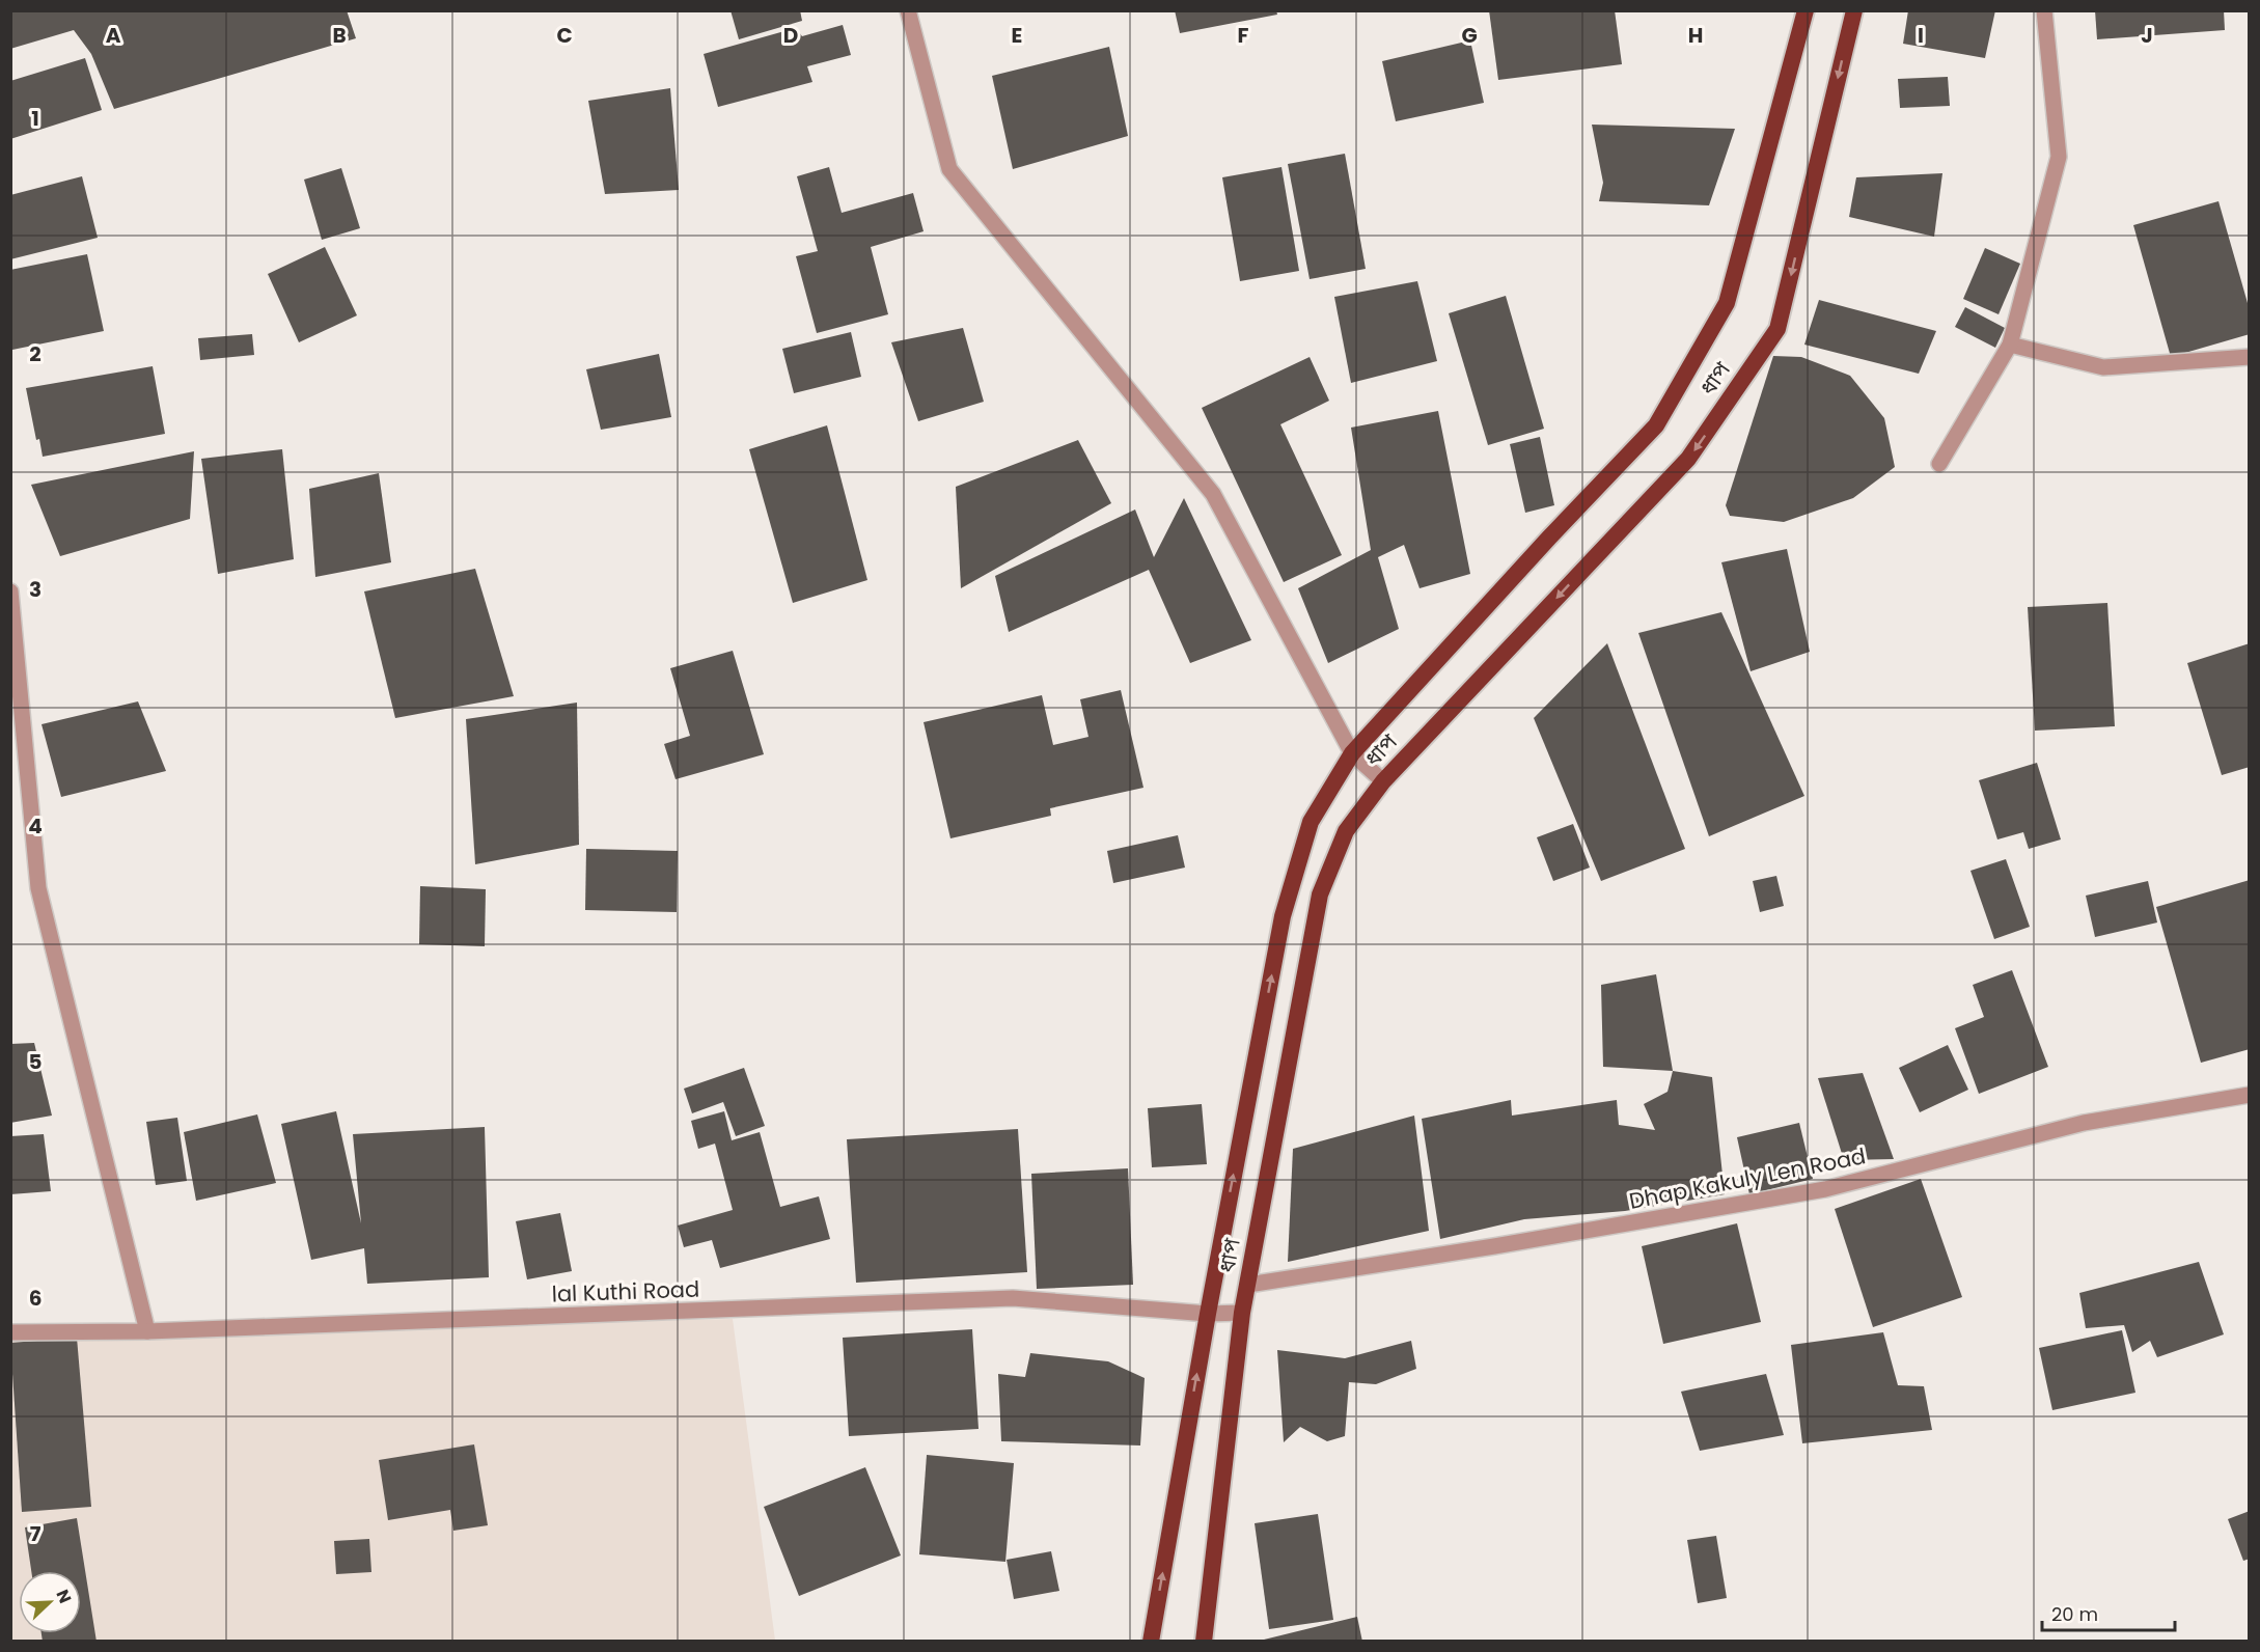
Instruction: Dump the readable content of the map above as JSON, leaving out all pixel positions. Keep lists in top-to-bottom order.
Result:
{
  "streets": {
    "highway": ["ধাপ"],
    "street": ["Dhap Kakuly Len Road", "lal Kuthi Road"]
  },
  "crossings": [
    ["ধাপ", "Dhap Kakuly Len Road"],
    ["ধাপ", "lal Kuthi Road"]
  ],
  "scale_bar": "20 m",
  "north": "top right",
  "grid": {
    "columns": [
      "A",
      "B",
      "C",
      "D",
      "E",
      "F",
      "G",
      "H",
      "I",
      "J"
    ],
    "rows": [
      "1",
      "2",
      "3",
      "4",
      "5",
      "6",
      "7"
    ]
  }
}
